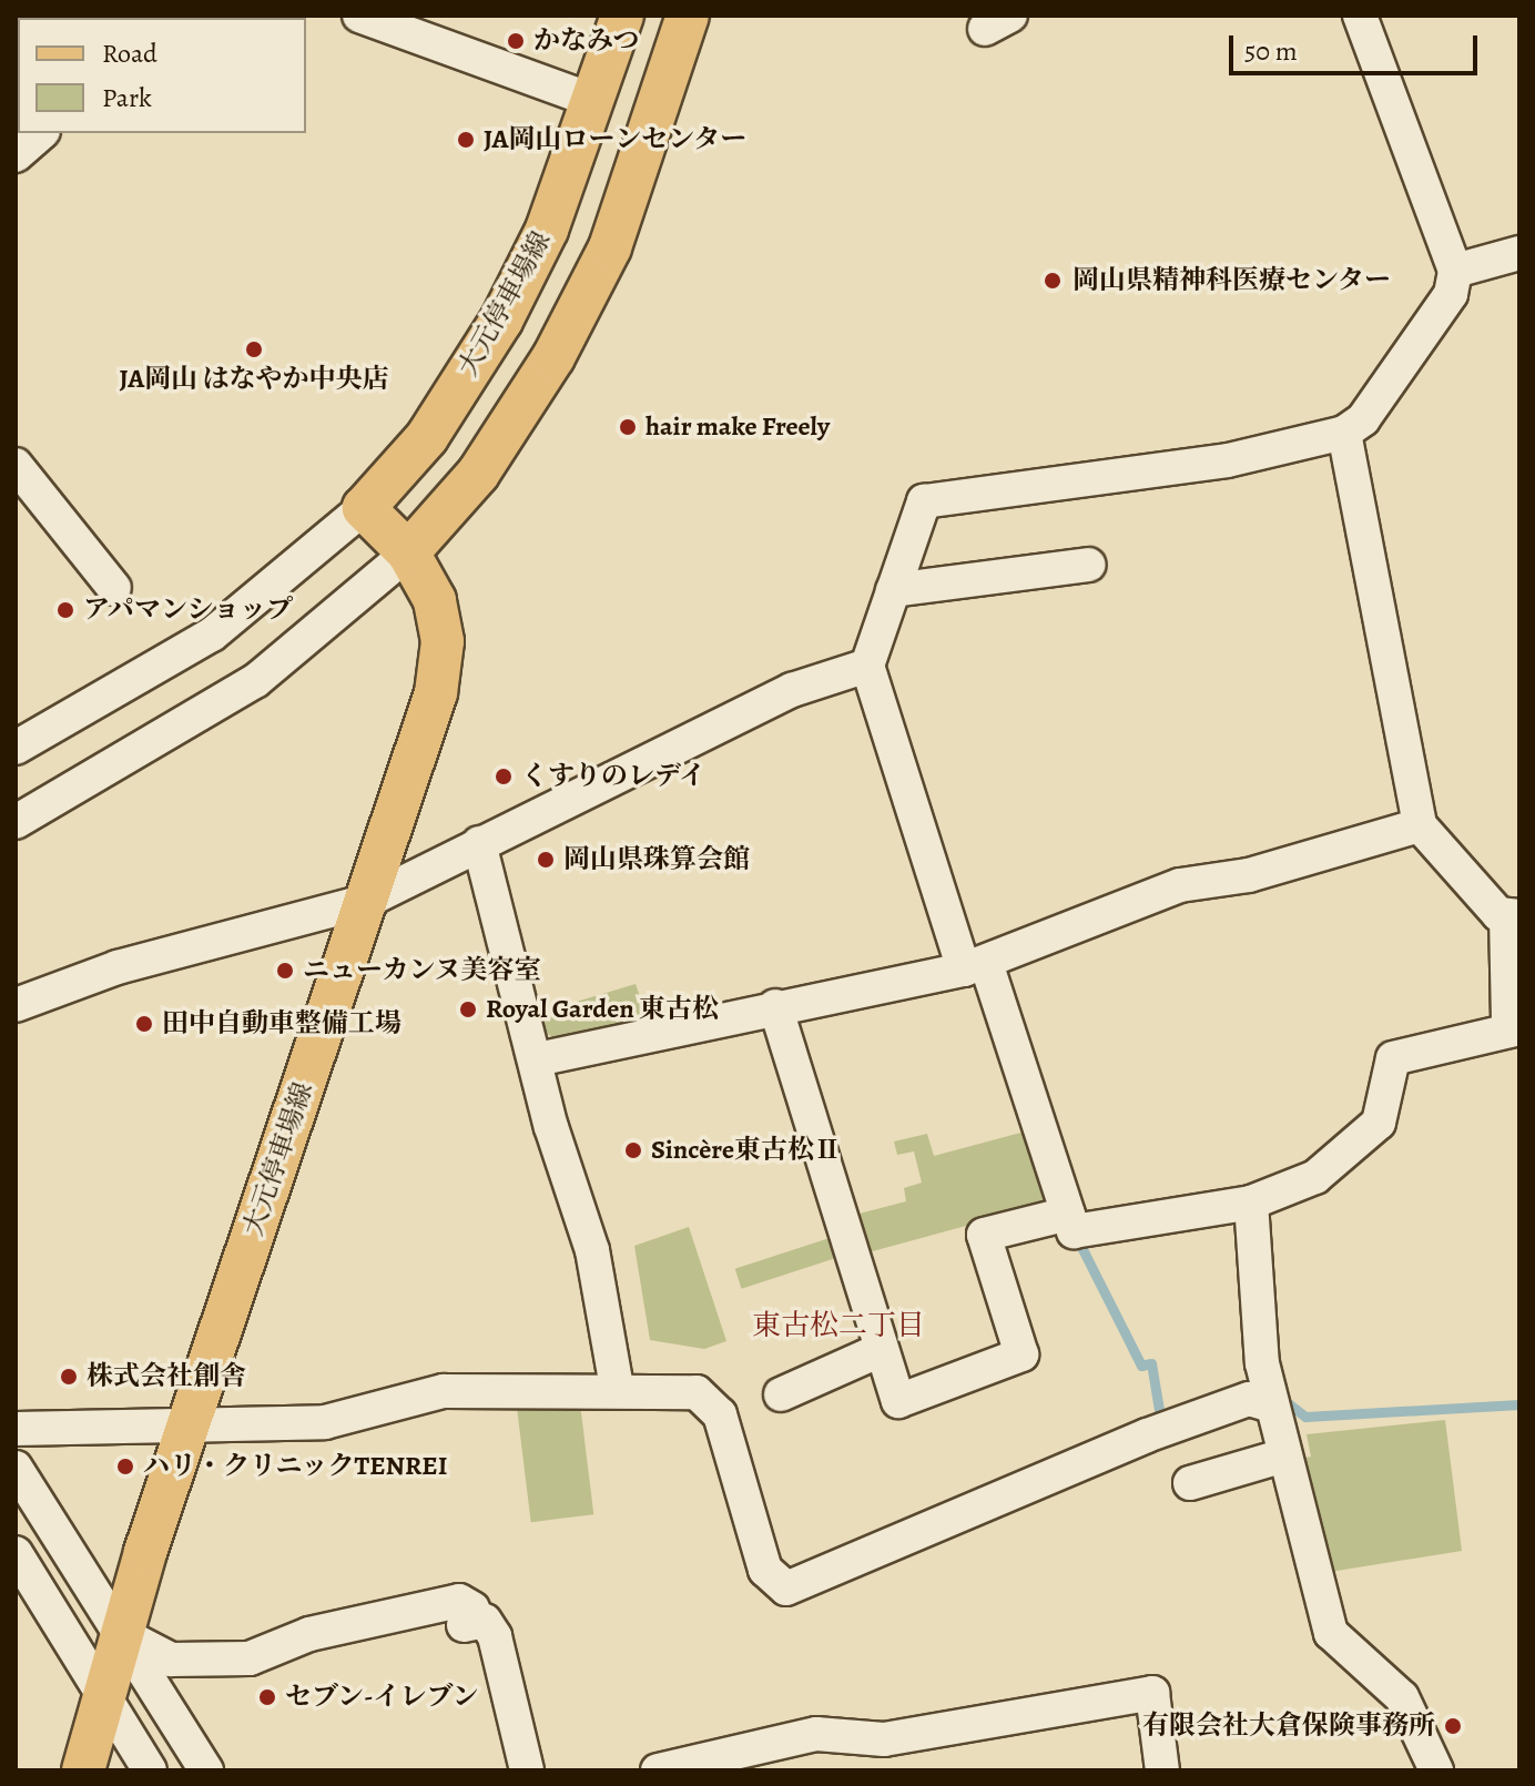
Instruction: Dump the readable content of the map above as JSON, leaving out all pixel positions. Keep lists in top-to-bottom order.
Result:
{
  "streets": {
    "main road": ["大元停車場線"]
  },
  "districts": ["東古松二丁目"],
  "places": [
    "かなみつ",
    "JA岡山ローンセンター",
    "岡山県精神科医療センター",
    "JA岡山 はなやか中央店",
    "hair make Freely",
    "アパマンショップ",
    "くすりのレデイ",
    "岡山県珠算会館",
    "ニューカンヌ美容室",
    "Royal Garden 東古松",
    "田中自動車整備工場",
    "Sincère東古松Ⅱ",
    "株式会社創舎",
    "ハリ・クリニックTENREI",
    "セブン-イレブン",
    "有限会社大倉保険事務所"
  ],
  "legend": ["Road", "Park"],
  "scale_bar": "50 m"
}
